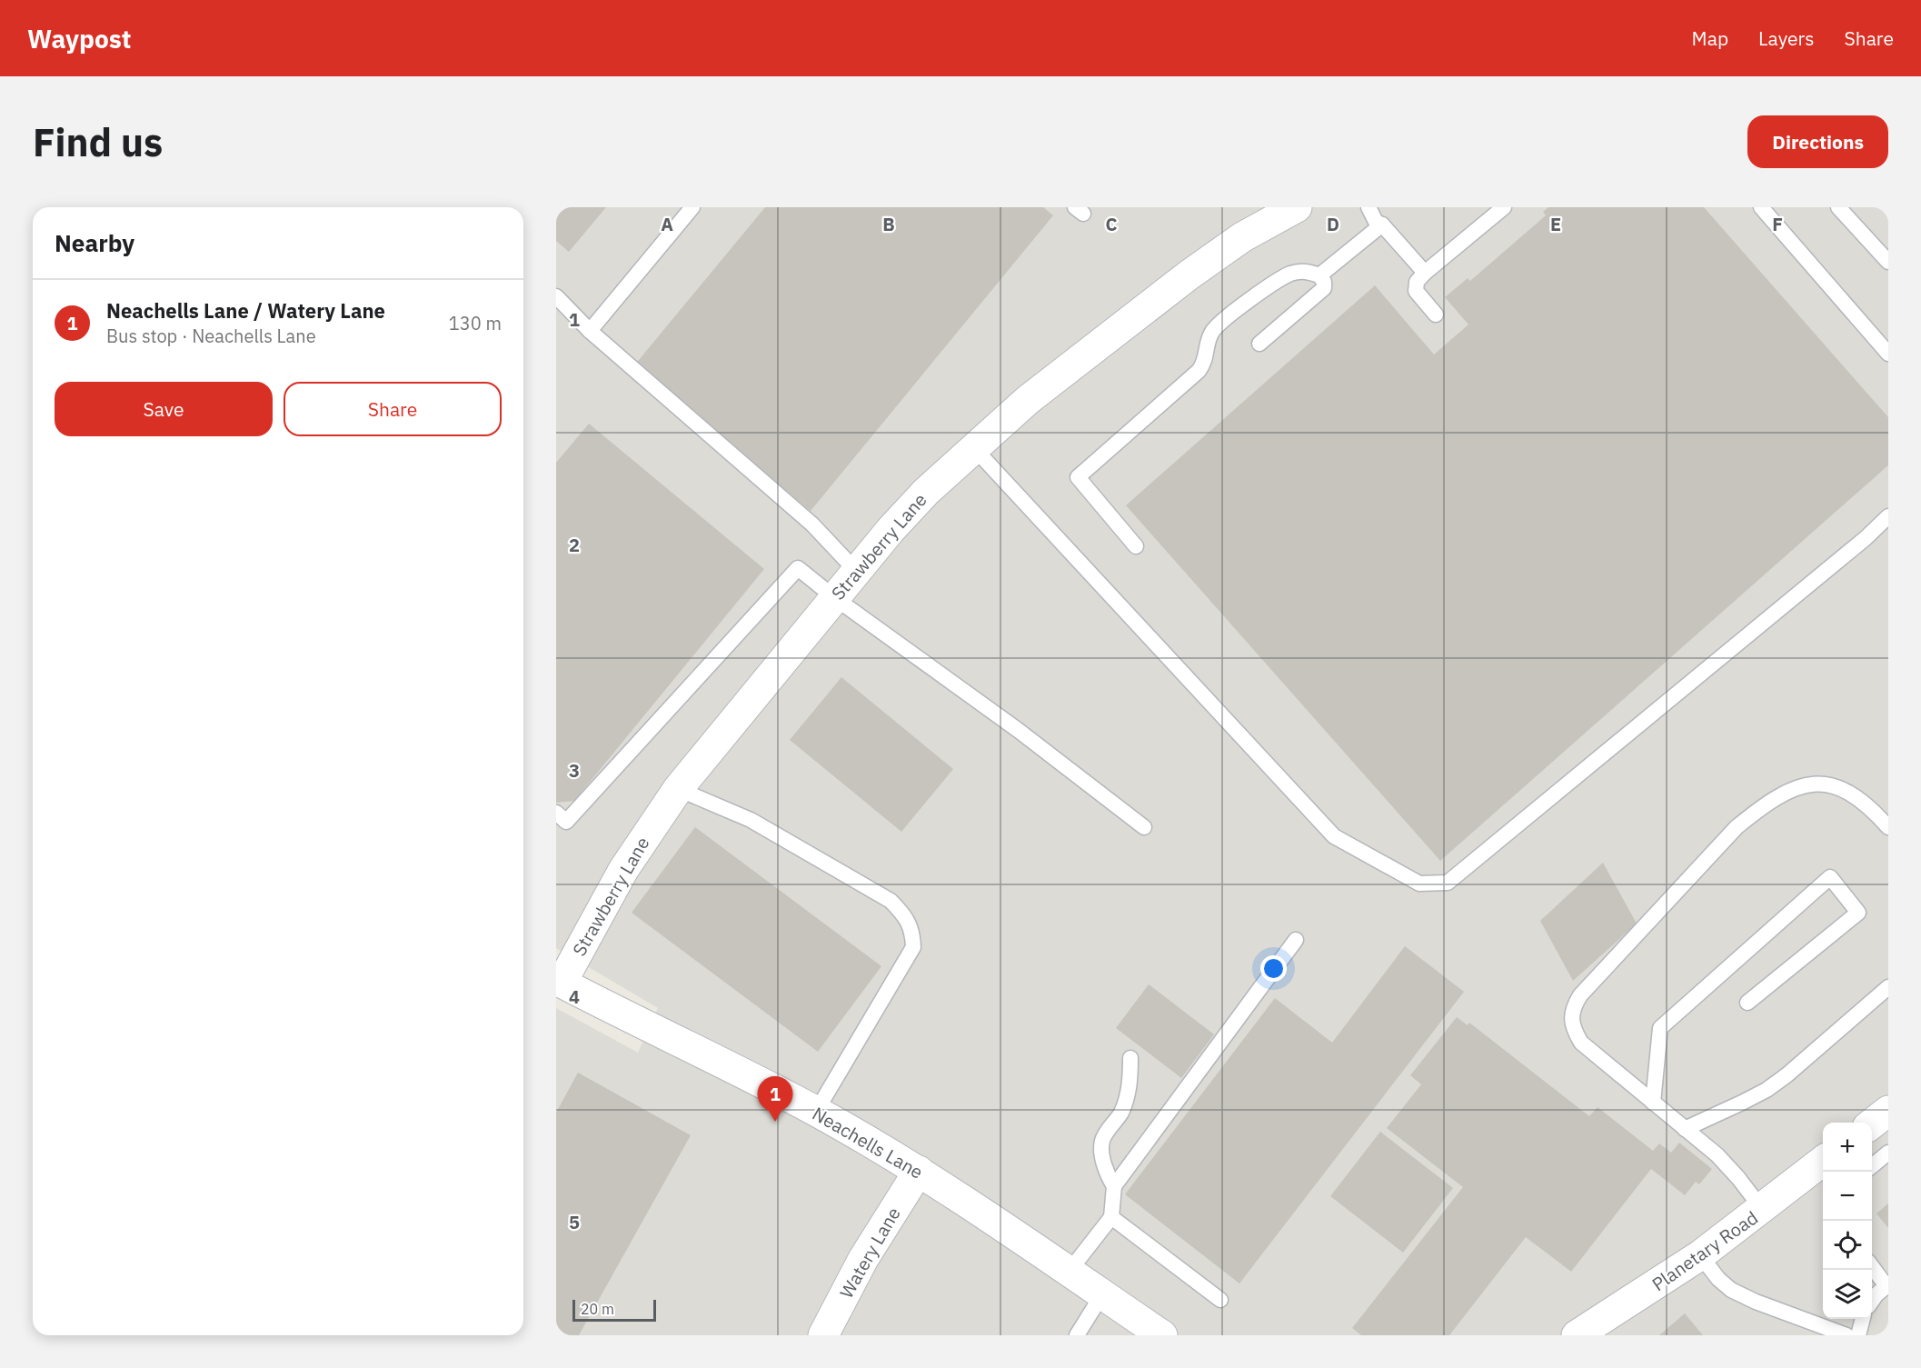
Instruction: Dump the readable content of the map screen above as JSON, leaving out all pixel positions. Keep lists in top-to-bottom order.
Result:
{
  "streets": {
    "street": [
      "Strawberry Lane",
      "Neachells Lane",
      "Planetary Road",
      "Watery Lane"
    ]
  },
  "crossings": [
    ["Strawberry Lane", "Neachells Lane"],
    ["Neachells Lane", "Watery Lane"]
  ],
  "scale_bar": "20 m",
  "page": {
    "header": "Waypost",
    "nav": ["Map", "Layers", "Share"],
    "buttons": [
      "Directions",
      ["Save", "Share"]
    ],
    "title": "Find us",
    "heading": "Nearby",
    "list": [
      {
        "mark": "1",
        "name": "Neachells Lane / Watery Lane",
        "note": "Bus stop · Neachells Lane",
        "value": "130 m"
      }
    ],
    "pins": "1",
    "map_buttons": ["+", "−"],
    "scale": "20 m"
  },
  "grid": {
    "columns": [
      "A",
      "B",
      "C",
      "D",
      "E",
      "F"
    ],
    "rows": [
      "1",
      "2",
      "3",
      "4",
      "5"
    ]
  }
}
